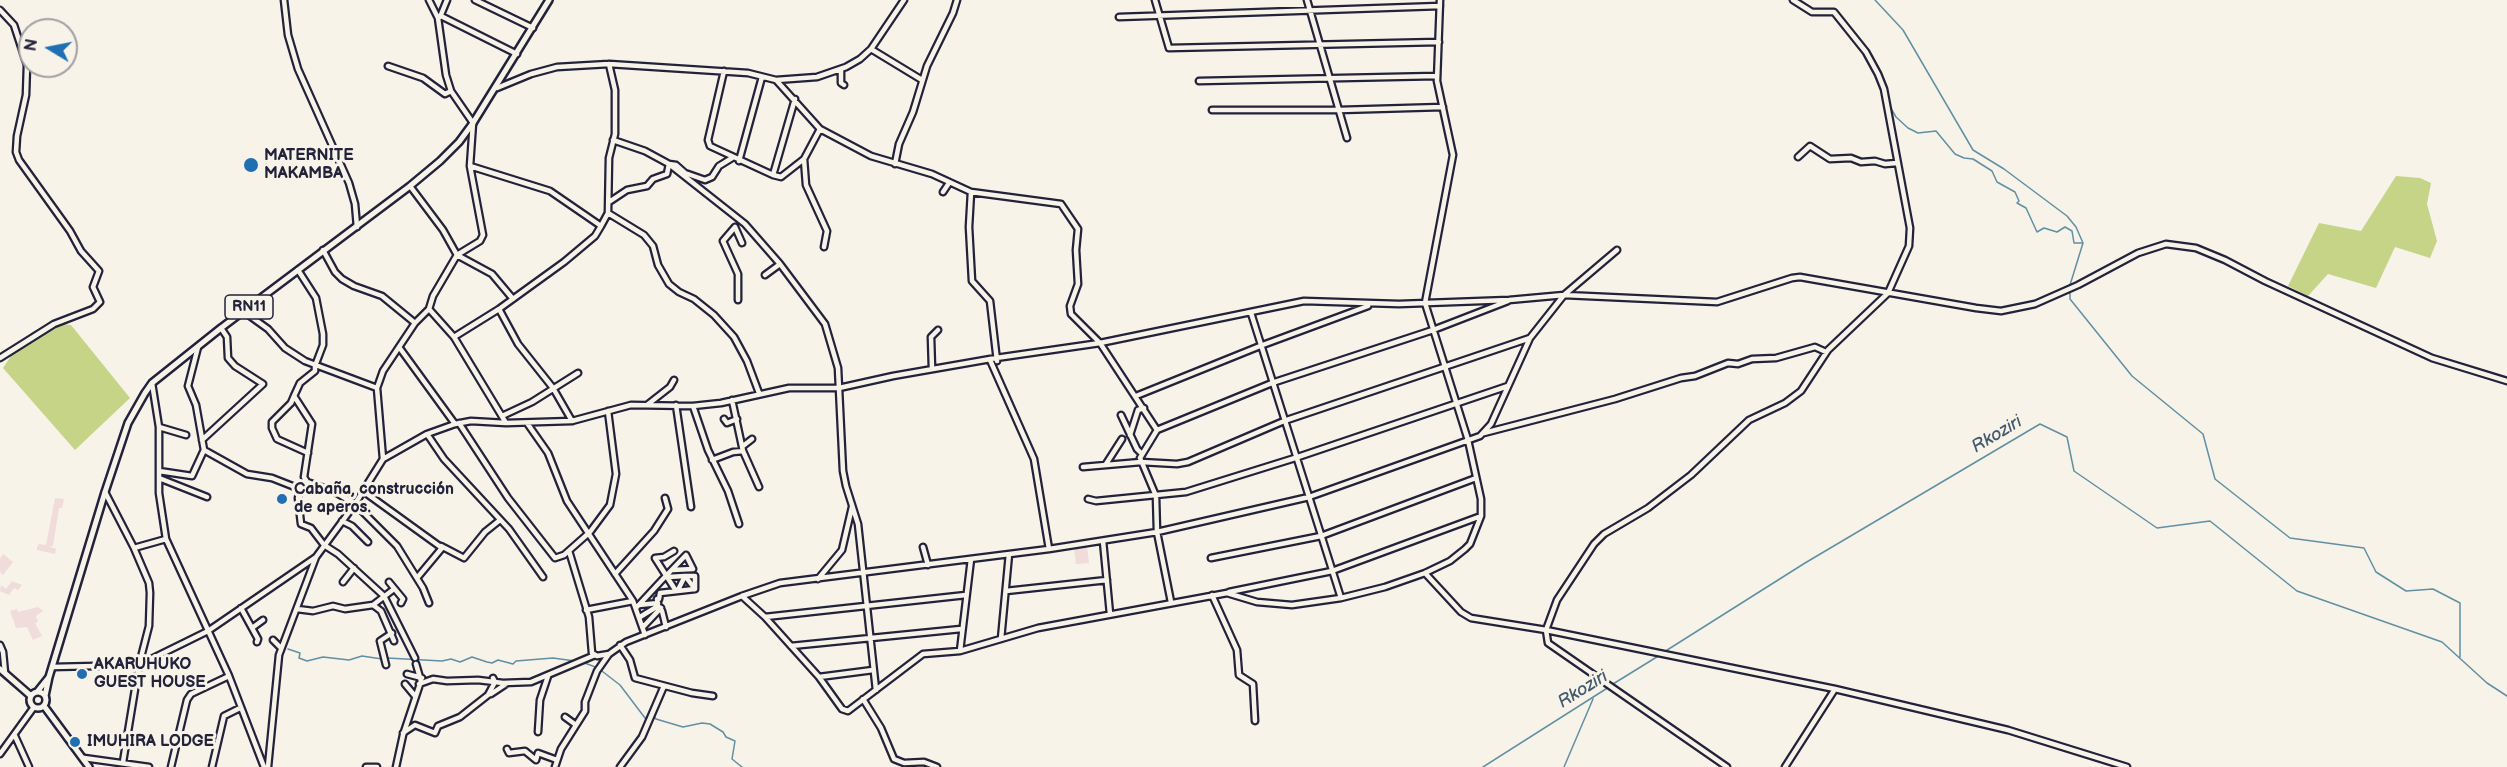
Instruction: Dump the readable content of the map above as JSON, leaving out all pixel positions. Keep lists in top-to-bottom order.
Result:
{
  "streets": {
    "main road": ["RN11"]
  },
  "water": ["Rkoziri"],
  "places": [
    "MATERNITE MAKAMBA",
    "Cabaña, construcción de aperos.",
    "AKARUHUKO GUEST HOUSE",
    "IMUHIRA LODGE"
  ],
  "north": "left"
}
